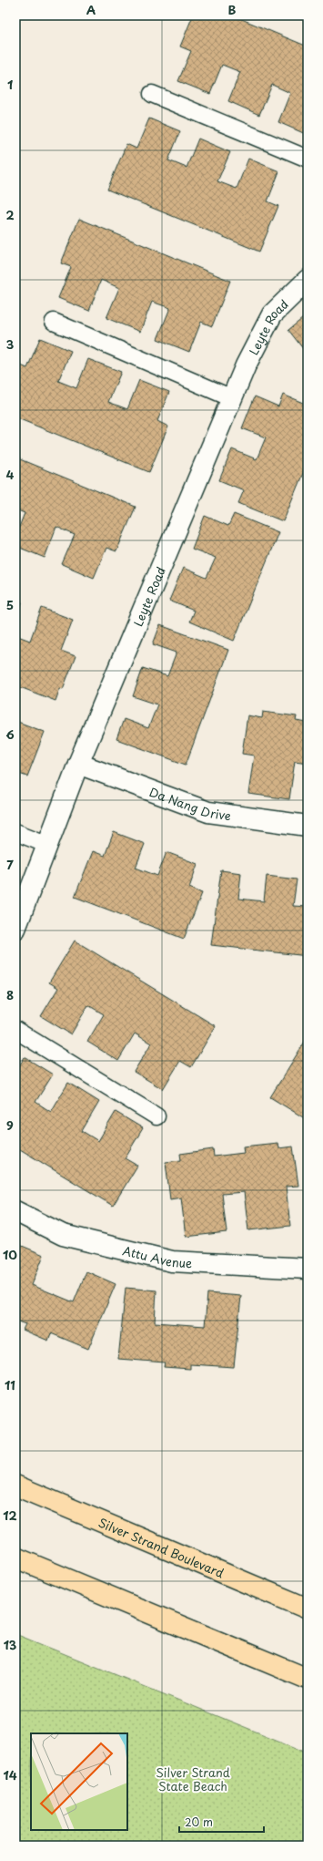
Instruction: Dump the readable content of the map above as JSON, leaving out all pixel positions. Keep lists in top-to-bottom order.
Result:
{
  "streets": {
    "highway": ["Silver Strand Boulevard"],
    "street": ["Leyte Road", "Da Nang Drive", "Attu Avenue"]
  },
  "crossings": [
    ["Leyte Road", "Da Nang Drive"]
  ],
  "parks": ["Silver Strand State Beach"],
  "scale_bar": "20 m",
  "grid": {
    "columns": ["A", "B"],
    "rows": [
      "1",
      "2",
      "3",
      "4",
      "5",
      "6",
      "7",
      "8",
      "9",
      "10",
      "11",
      "12",
      "13",
      "14"
    ]
  }
}
